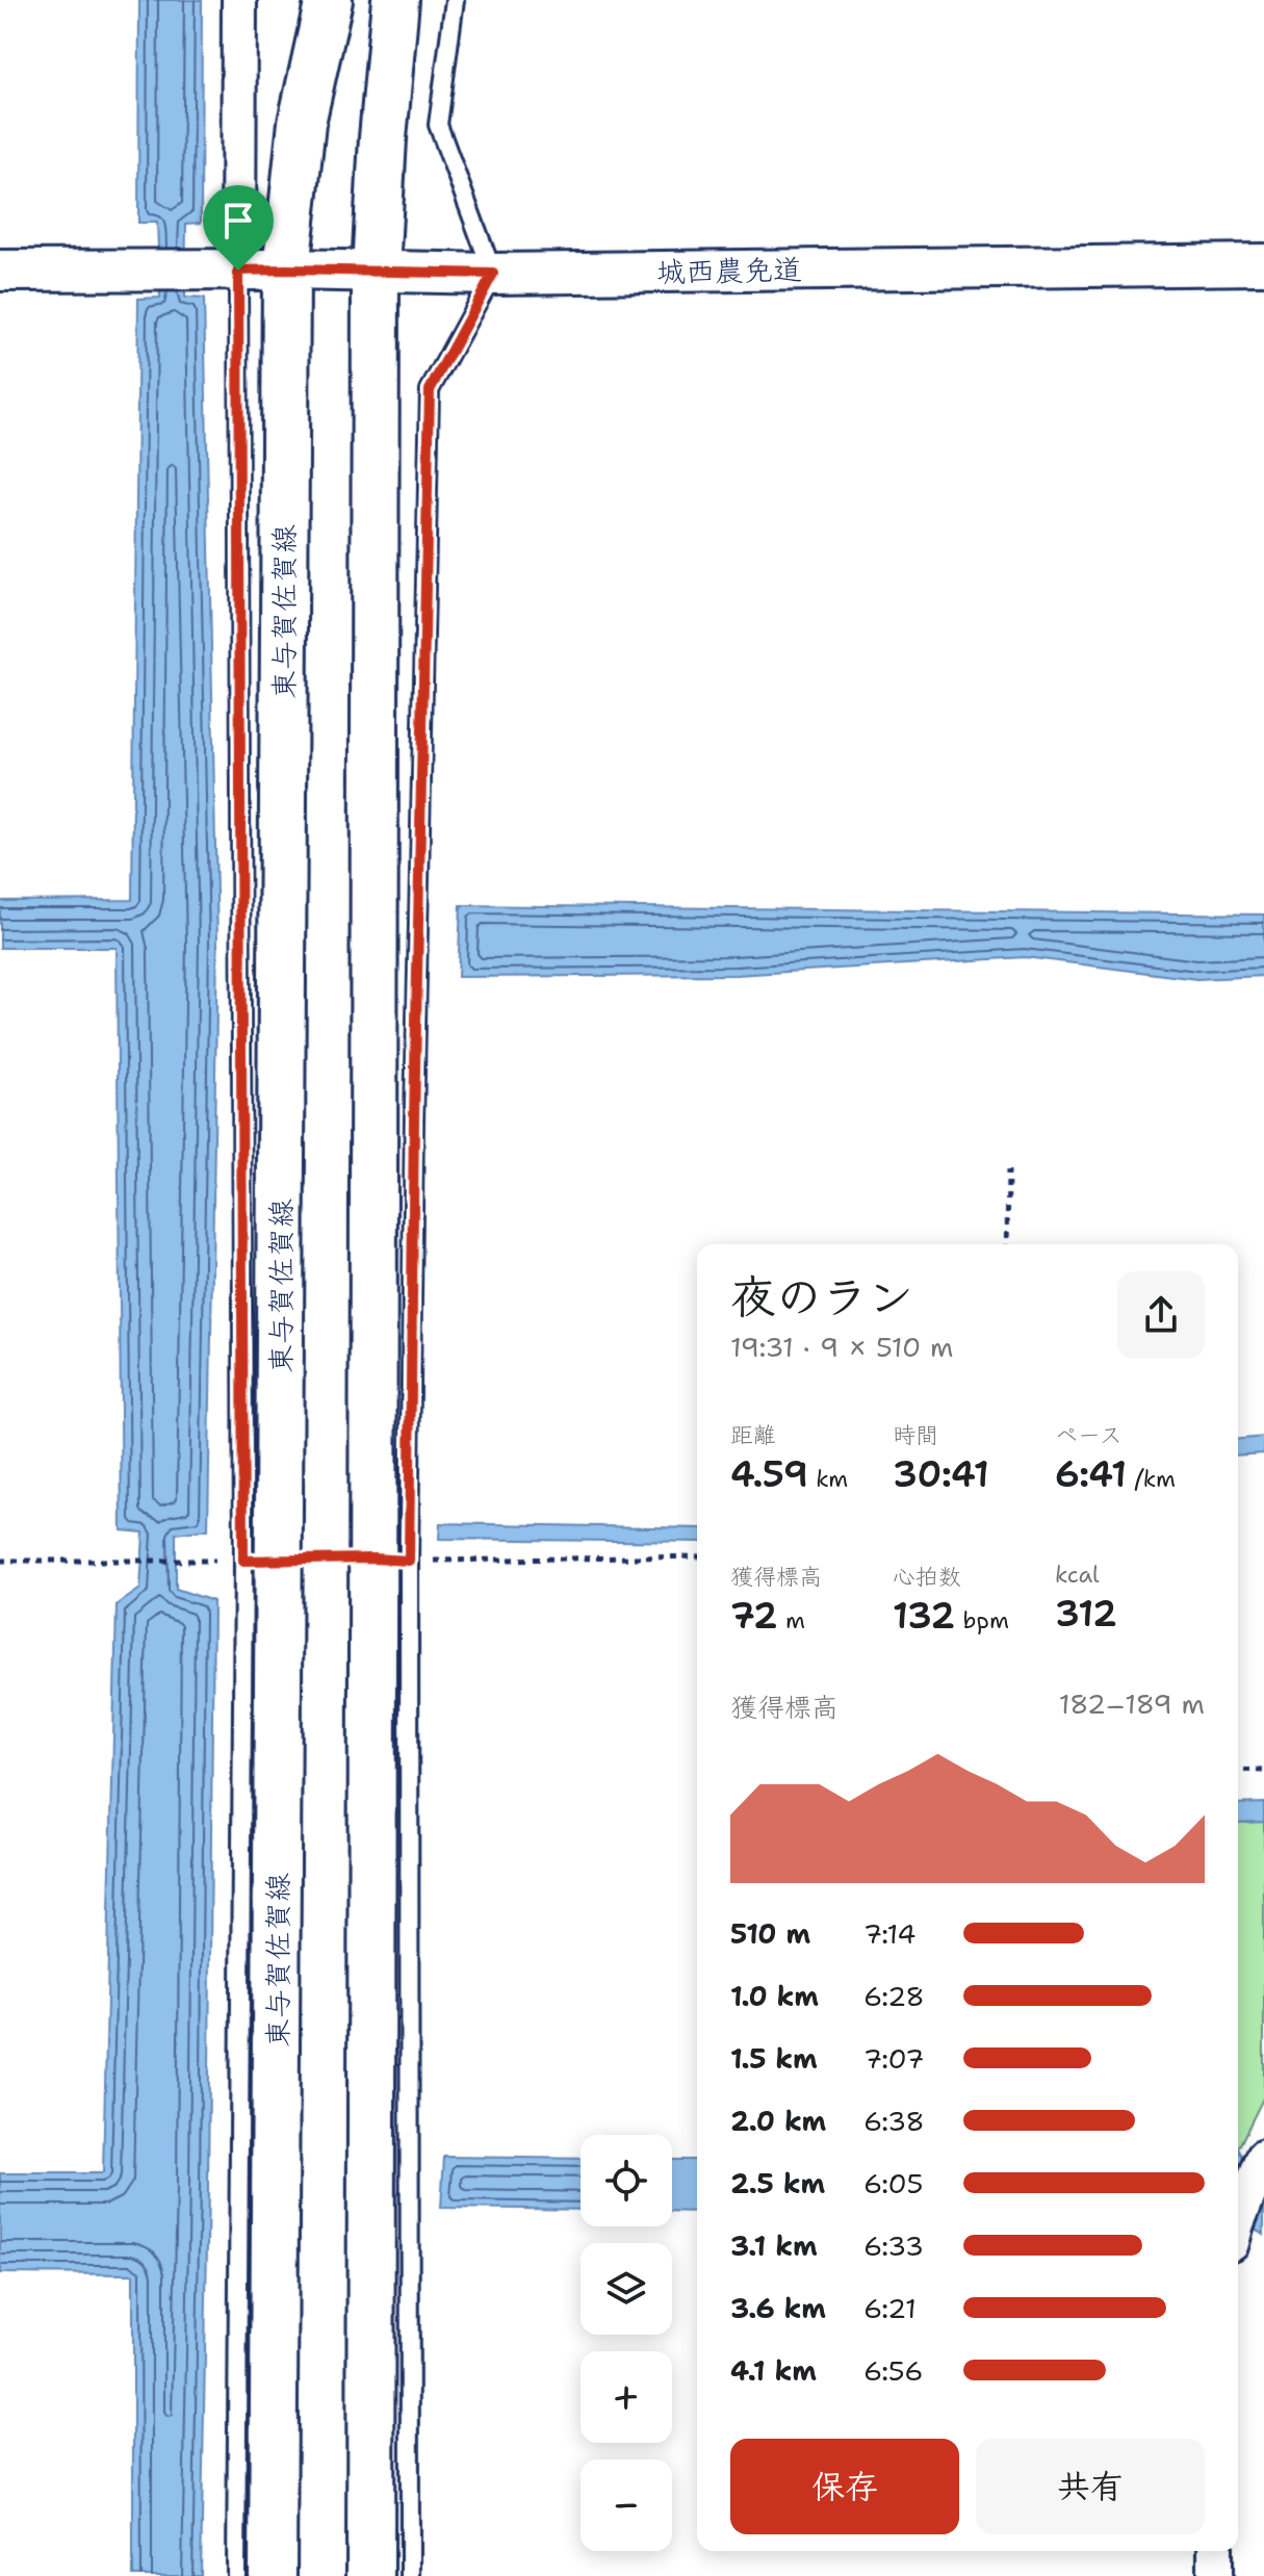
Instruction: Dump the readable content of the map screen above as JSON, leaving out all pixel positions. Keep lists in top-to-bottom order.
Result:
{
  "streets": {
    "main road": ["東与賀佐賀線"],
    "street": ["城西農免道"]
  },
  "crossings": [
    ["城西農免道", "東与賀佐賀線"]
  ],
  "page": {
    "heading": ["夜のラン", "19:31 · 9 × 510 m"],
    "stats": [
      ["距離", "4.59 km"],
      ["時間", "30:41"],
      ["ペース", "6:41 /km"],
      ["獲得標高", "72 m"],
      ["心拍数", "132 bpm"],
      ["kcal", "312"]
    ],
    "chart": ["獲得標高", "182–189 m"],
    "list": [
      {
        "name": "510 m",
        "note": "7:14"
      },
      {
        "name": "1.0 km",
        "note": "6:28"
      },
      {
        "name": "1.5 km",
        "note": "7:07"
      },
      {
        "name": "2.0 km",
        "note": "6:38"
      },
      {
        "name": "2.5 km",
        "note": "6:05"
      },
      {
        "name": "3.1 km",
        "note": "6:33"
      },
      {
        "name": "3.6 km",
        "note": "6:21"
      },
      {
        "name": "4.1 km",
        "note": "6:56"
      }
    ],
    "map_buttons": ["+", "−"],
    "buttons": ["保存", "共有"]
  }
}
